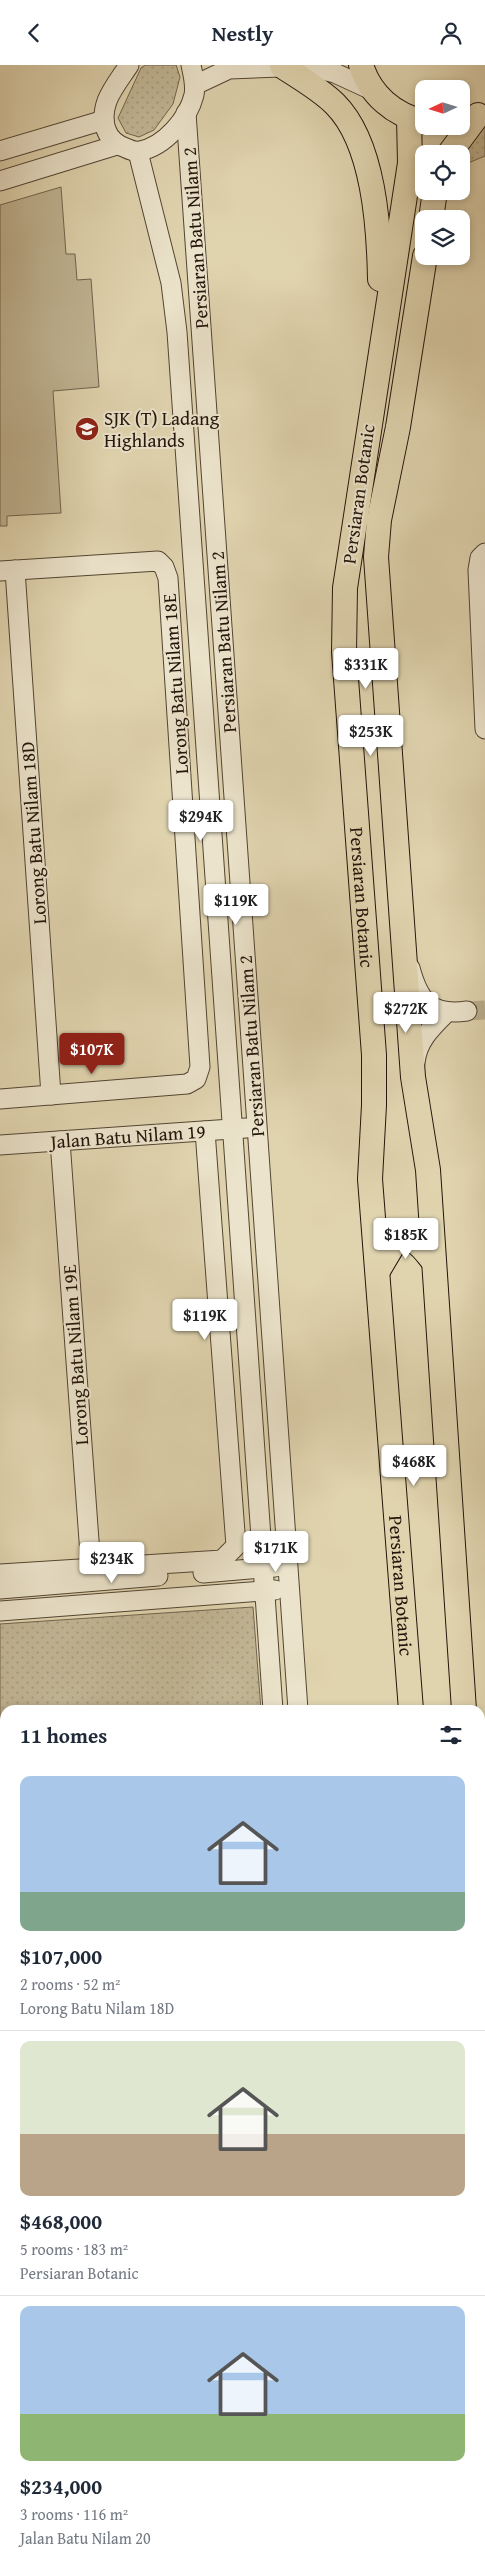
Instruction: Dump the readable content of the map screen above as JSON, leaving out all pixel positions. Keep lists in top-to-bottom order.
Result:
{
  "streets": {
    "main road": ["Persiaran Botanic"],
    "street": [
      "Persiaran Batu Nilam 2",
      "Lorong Batu Nilam 18E",
      "Lorong Batu Nilam 18D",
      "Jalan Batu Nilam 19",
      "Lorong Batu Nilam 19E"
    ]
  },
  "crossings": [
    ["Persiaran Batu Nilam 2", "Jalan Batu Nilam 19"],
    ["Lorong Batu Nilam 18E", "Lorong Batu Nilam 18D"],
    ["Jalan Batu Nilam 19", "Lorong Batu Nilam 19E"]
  ],
  "places": {
    "school or university": ["SJK (T) Ladang Highlands"]
  },
  "north": "left",
  "page": {
    "header": "Nestly",
    "price": [
      "$331K",
      "$253K",
      "$294K",
      "$119K",
      "$272K",
      "$107K",
      "$185K",
      "$119K",
      "$468K",
      "$171K",
      "$234K"
    ],
    "heading": "11 homes",
    "list": [
      {
        "name": "$107,000",
        "note": "2 rooms · 52 m² · Lorong Batu Nilam 18D"
      },
      {
        "name": "$468,000",
        "note": "5 rooms · 183 m² · Persiaran Botanic"
      },
      {
        "name": "$234,000",
        "note": "3 rooms · 116 m² · Jalan Batu Nilam 20"
      }
    ]
  }
}
